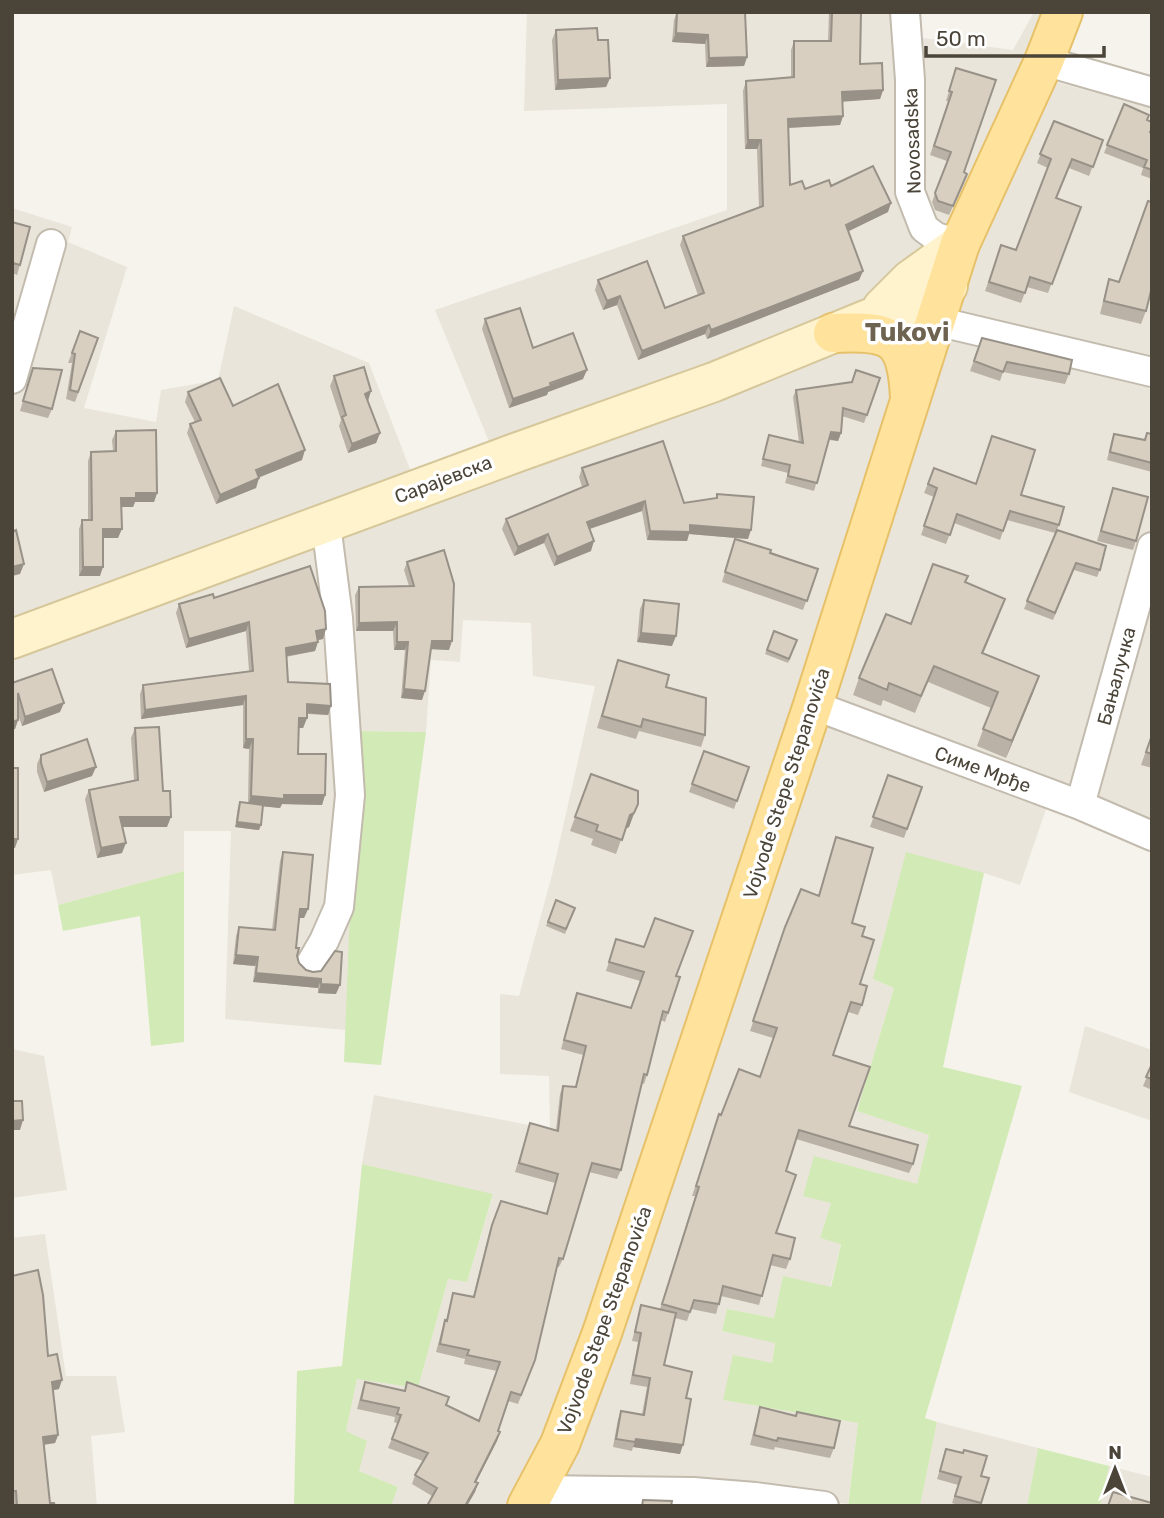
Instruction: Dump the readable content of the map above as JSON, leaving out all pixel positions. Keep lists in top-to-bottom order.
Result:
{
  "streets": {
    "main road": ["Сарајевска", "Vojvode Stepe Stepanovića"],
    "street": ["Novosadska", "Бањалучка", "Симе Мрђе"]
  },
  "crossings": [
    ["Novosadska", "Vojvode Stepe Stepanovića"],
    ["Сарајевска", "Vojvode Stepe Stepanovića"],
    ["Бањалучка", "Симе Мрђе"],
    ["Симе Мрђе", "Vojvode Stepe Stepanovića"]
  ],
  "districts": ["Tukovi"],
  "scale_bar": "50 m",
  "north": "top"
}
